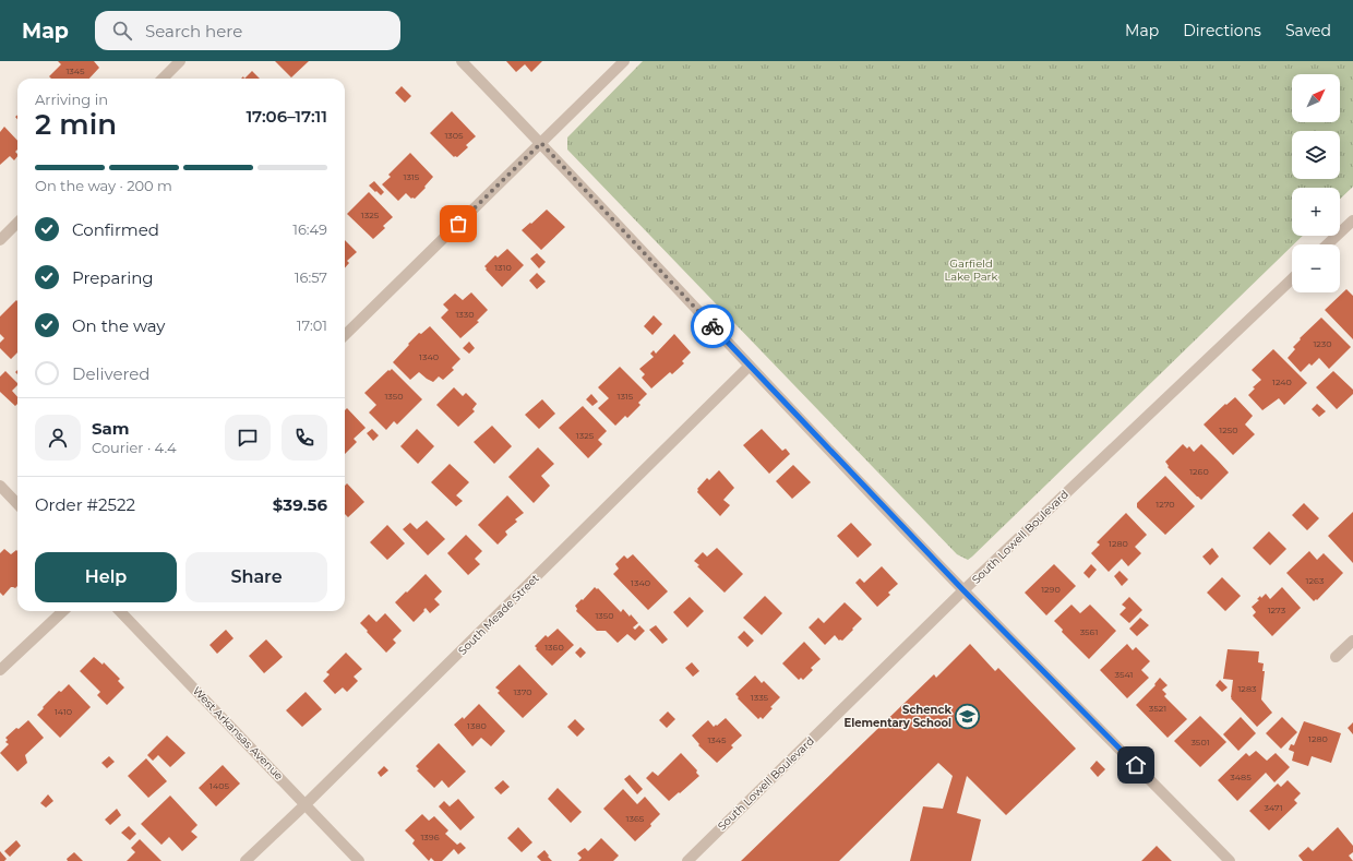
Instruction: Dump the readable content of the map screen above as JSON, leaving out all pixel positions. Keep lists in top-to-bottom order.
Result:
{
  "streets": {
    "street": ["South Lowell Boulevard", "South Meade Street", "West Arkansas Avenue"]
  },
  "crossings": [
    ["South Meade Street", "West Arkansas Avenue"]
  ],
  "parks": ["Garfield Lake Park"],
  "places": {
    "school or university": ["Schenck Elementary School"]
  },
  "house_numbers": [
    "1345",
    "1305",
    "1315",
    "1325",
    "1310",
    "1330",
    "1230",
    "1340",
    "1240",
    "1350",
    "1315",
    "1250",
    "1325",
    "1260",
    "1270",
    "1280",
    "1263",
    "1340",
    "1290",
    "1273",
    "1350",
    "3561",
    "1360",
    "3541",
    "1283",
    "1370",
    "1335",
    "3521",
    "1410",
    "1380",
    "1280",
    "1345",
    "3501",
    "3485",
    "1405",
    "3471",
    "1365",
    "1396"
  ],
  "north": "top right",
  "page": {
    "header": "Map",
    "search": "Search here",
    "nav": ["Map", "Directions", "Saved"],
    "map_buttons": ["+", "−"],
    "heading": ["2 min", "Arriving in", "17:06–17:11"],
    "panel": [
      "Sam",
      "Courier · 4.4",
      "Order #2522",
      "$39.56"
    ],
    "bar": "On the way · 200 m",
    "list": [
      ["Confirmed", "16:49"],
      ["Preparing", "16:57"],
      ["On the way", "17:01"],
      "Delivered"
    ],
    "buttons": ["Help", "Share"]
  }
}
